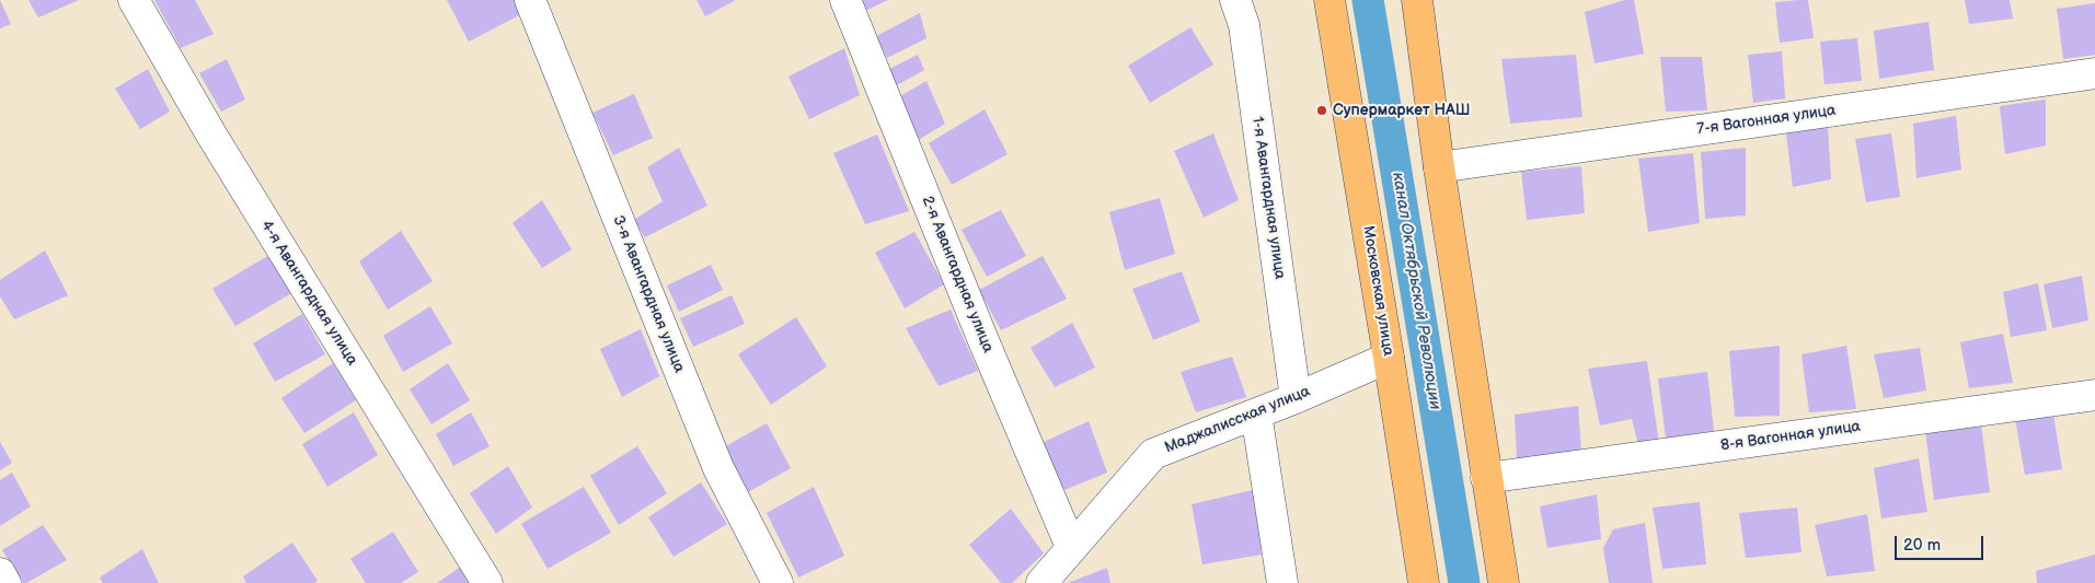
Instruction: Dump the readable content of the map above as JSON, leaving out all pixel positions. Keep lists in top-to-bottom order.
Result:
{
  "streets": {
    "main road": ["Московская улица"],
    "street": [
      "7-я Вагонная улица",
      "1-я Авангардная улица",
      "2-я Авангардная улица",
      "4-я Авангардная улица",
      "3-я Авангардная улица",
      "Маджалисская улица",
      "8-я Вагонная улица"
    ]
  },
  "crossings": [
    ["1-я Авангардная улица", "Маджалисская улица"],
    ["2-я Авангардная улица", "Маджалисская улица"],
    ["Московская улица", "Маджалисская улица"]
  ],
  "water": ["канал Октябрьской Революции"],
  "places": ["Супермаркет НАШ"],
  "scale_bar": "20 m"
}
